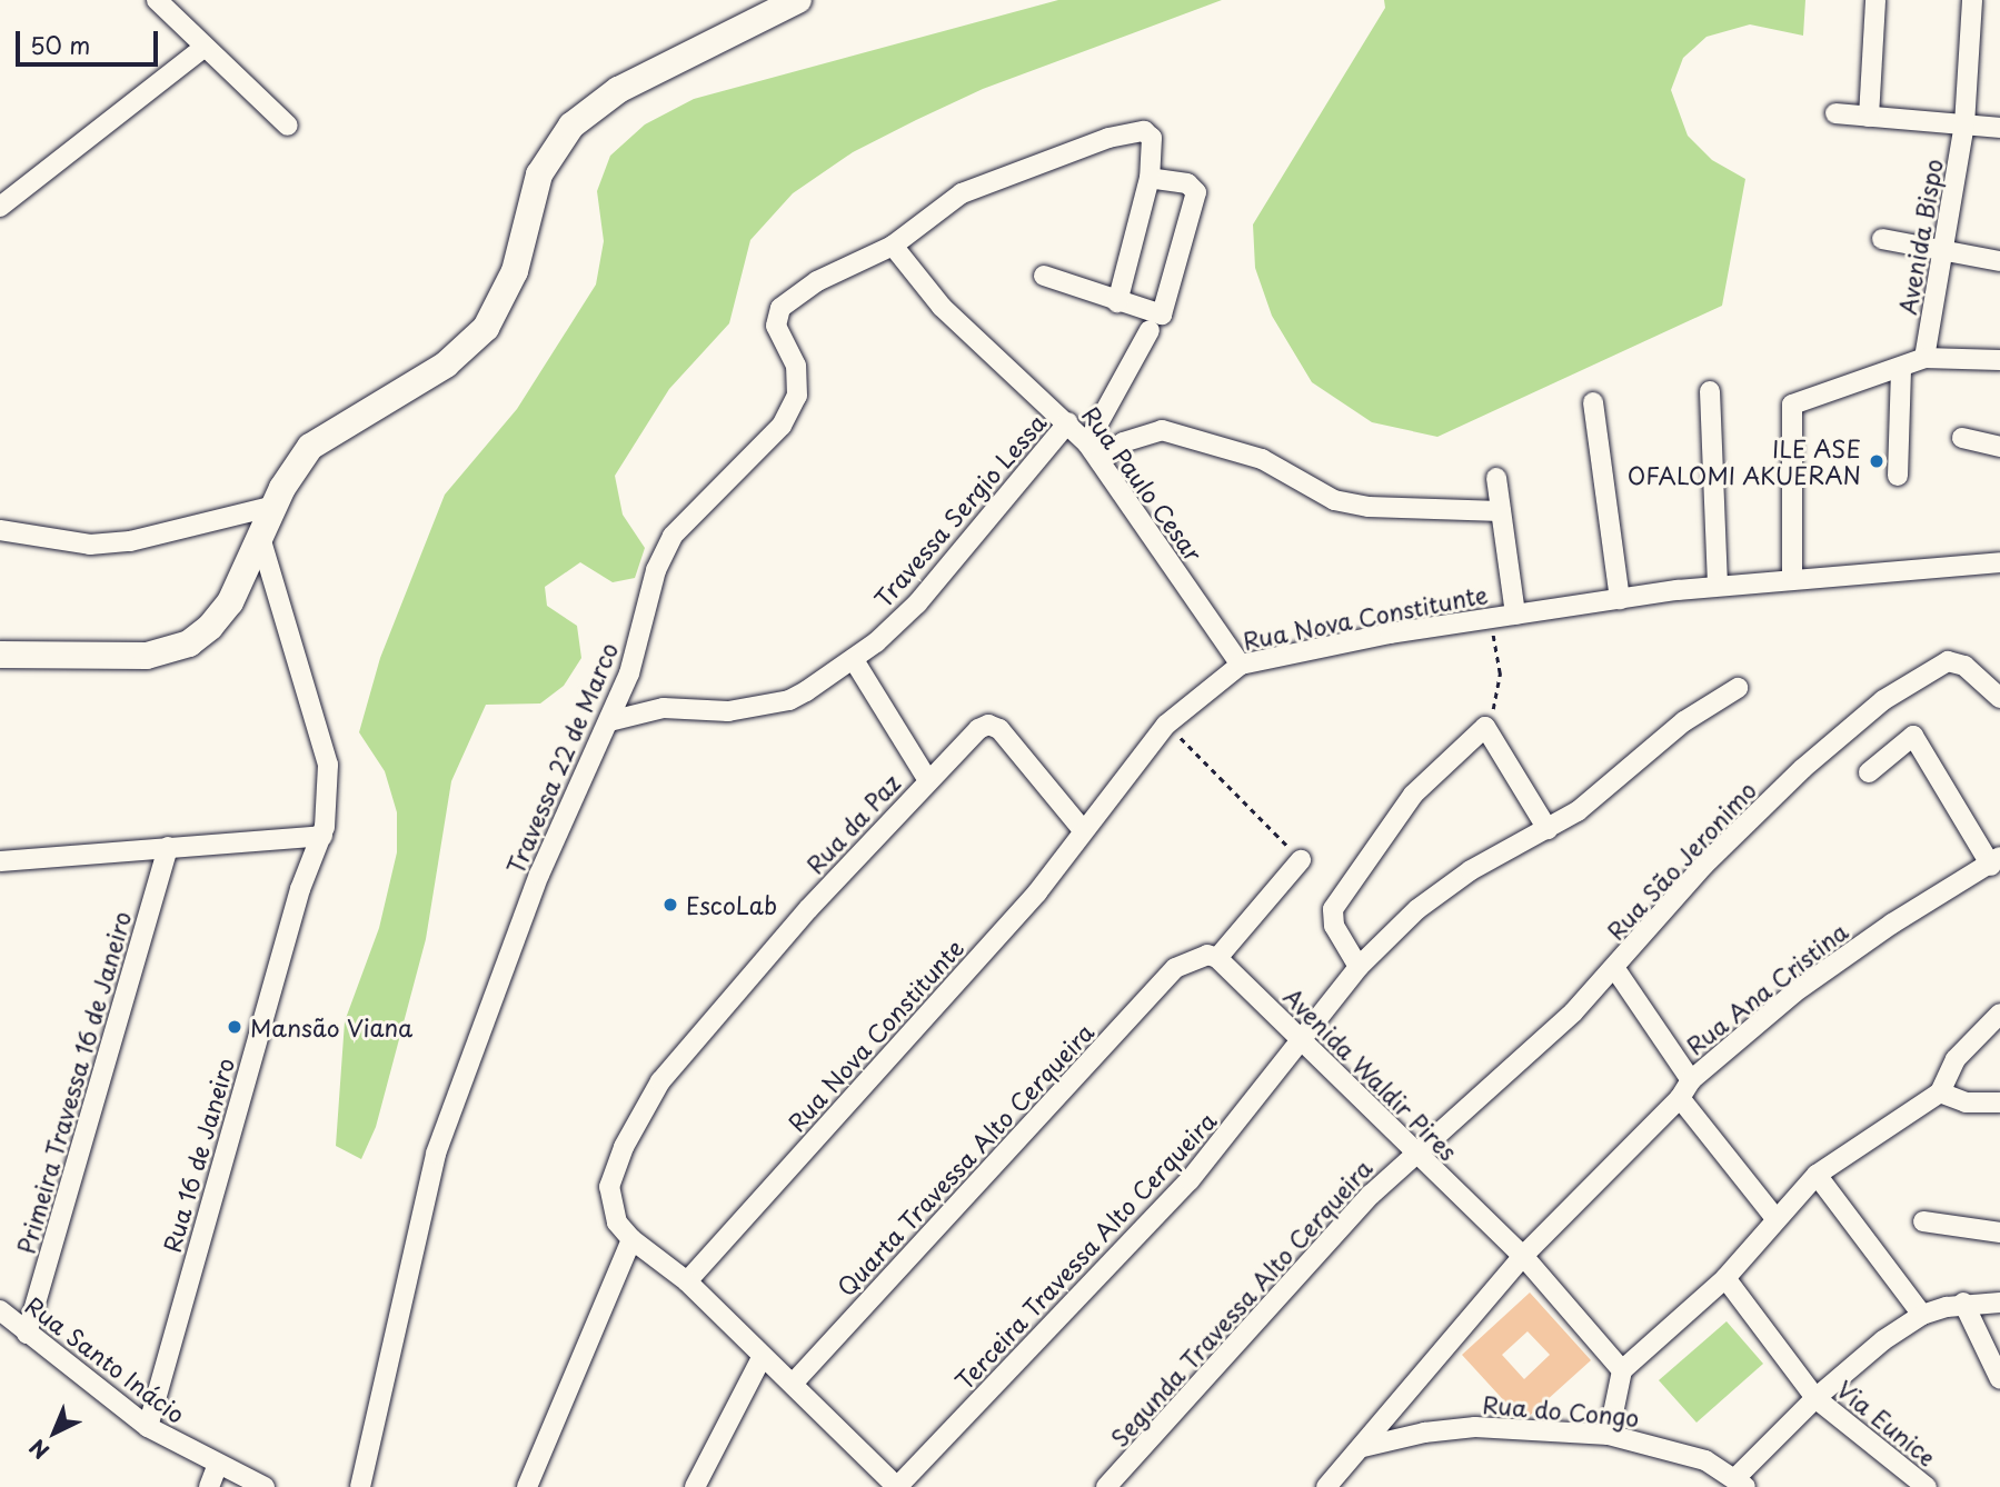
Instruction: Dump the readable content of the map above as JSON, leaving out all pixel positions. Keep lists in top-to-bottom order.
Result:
{
  "streets": {
    "street": [
      "Avenida Bispo",
      "Rua Paulo Cesar",
      "Travessa Sergio Lessa",
      "Rua Nova Constitunte",
      "Travessa 22 de Marco",
      "Rua da Paz",
      "Rua São Jeronimo",
      "Rua Ana Cristina",
      "Avenida Waldir Pires",
      "Primeira Travessa 16 de Janeiro",
      "Rua 16 de Janeiro",
      "Quarta Travessa Alto Cerqueira",
      "Terceira Travessa Alto Cerqueira",
      "Segunda Travessa Alto Cerqueira",
      "Rua Santo Inácio",
      "Rua do Congo",
      "Via Eunice"
    ]
  },
  "crossings": [
    ["Rua Paulo Cesar", "Travessa Sergio Lessa"],
    ["Rua Paulo Cesar", "Rua Nova Constitunte"],
    ["Rua Paulo Cesar", "Travessa 22 de Marco"],
    ["Travessa Sergio Lessa", "Travessa 22 de Marco"],
    ["Rua Nova Constitunte", "Rua da Paz"],
    ["Rua São Jeronimo", "Avenida Waldir Pires"],
    ["Rua São Jeronimo", "Segunda Travessa Alto Cerqueira"],
    ["Rua Ana Cristina", "Avenida Waldir Pires"],
    ["Avenida Waldir Pires", "Quarta Travessa Alto Cerqueira"],
    ["Avenida Waldir Pires", "Terceira Travessa Alto Cerqueira"],
    ["Avenida Waldir Pires", "Segunda Travessa Alto Cerqueira"],
    ["Primeira Travessa 16 de Janeiro", "Rua Santo Inácio"],
    ["Rua 16 de Janeiro", "Rua Santo Inácio"]
  ],
  "places": ["ILE ASE OFALOMI AKUERAN", "EscoLab", "Mansão Viana"],
  "scale_bar": "50 m",
  "north": "bottom left"
}
